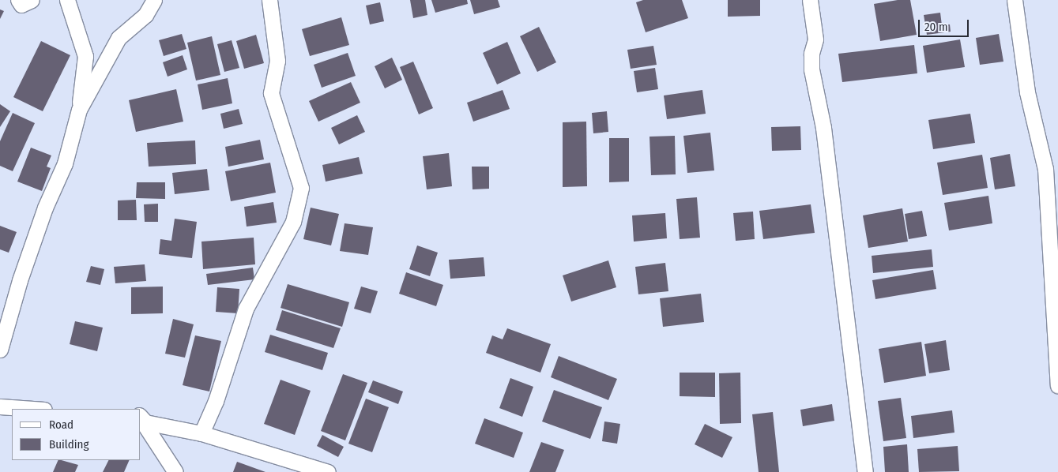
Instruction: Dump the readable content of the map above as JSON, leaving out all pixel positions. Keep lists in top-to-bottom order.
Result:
{
  "legend": ["Road", "Building"],
  "scale_bar": "20 m"
}
